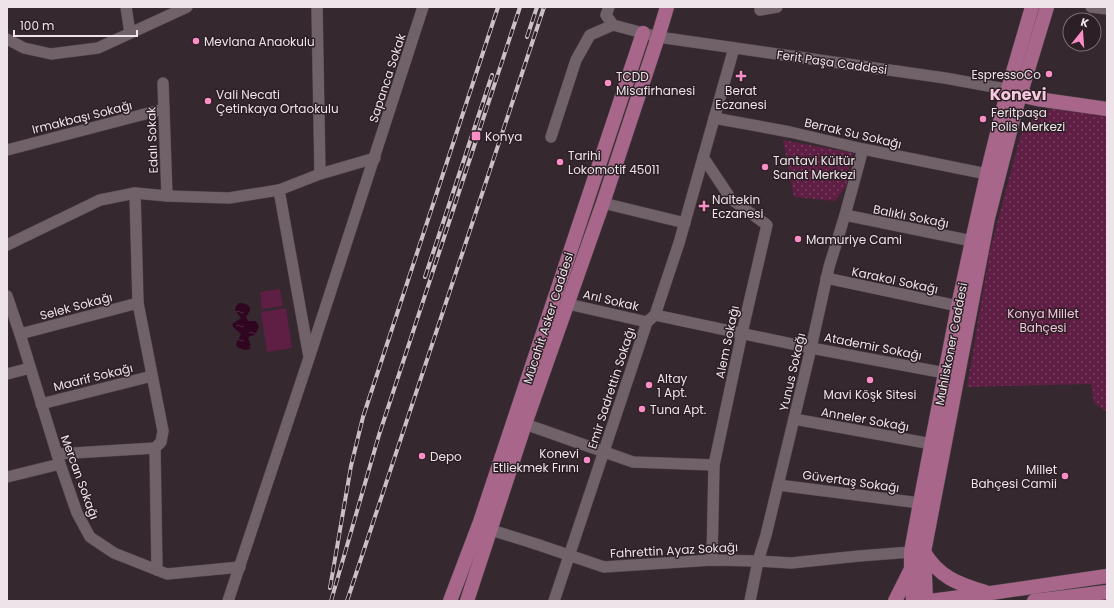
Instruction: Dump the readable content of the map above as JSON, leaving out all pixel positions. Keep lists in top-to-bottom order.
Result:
{
  "streets": {
    "main road": ["Ferit Paşa Caddesi", "Mücahit Asker Caddesi", "Muhliskoner Caddesi"],
    "street": [
      "Sapanca Sokak",
      "Irmakbaşı Sokağı",
      "Berrak Su Sokağı",
      "Edalı Sokak",
      "Balıklı Sokağı",
      "Karakol Sokağı",
      "Arıl Sokak",
      "Selek Sokağı",
      "Alem Sokağı",
      "Atademir Sokağı",
      "Yunus Sokağı",
      "Maarif Sokağı",
      "Emir Sadrettin Sokağı",
      "Anneler Sokağı",
      "Mercan Sokağı",
      "Güvertaş Sokağı",
      "Fahrettin Ayaz Sokağı"
    ]
  },
  "crossings": [
    ["Ferit Paşa Caddesi", "Mücahit Asker Caddesi"],
    ["Ferit Paşa Caddesi", "Muhliskoner Caddesi"],
    ["Ferit Paşa Caddesi", "Emir Sadrettin Sokağı"],
    ["Sapanca Sokak", "Mercan Sokağı"],
    ["Irmakbaşı Sokağı", "Edalı Sokak"],
    ["Berrak Su Sokağı", "Muhliskoner Caddesi"],
    ["Berrak Su Sokağı", "Yunus Sokağı"],
    ["Berrak Su Sokağı", "Emir Sadrettin Sokağı"],
    ["Balıklı Sokağı", "Muhliskoner Caddesi"],
    ["Balıklı Sokağı", "Yunus Sokağı"],
    ["Karakol Sokağı", "Muhliskoner Caddesi"],
    ["Karakol Sokağı", "Yunus Sokağı"],
    ["Arıl Sokak", "Mücahit Asker Caddesi"],
    ["Arıl Sokak", "Atademir Sokağı"],
    ["Arıl Sokak", "Emir Sadrettin Sokağı"],
    ["Selek Sokağı", "Mercan Sokağı"],
    ["Mücahit Asker Caddesi", "Fahrettin Ayaz Sokağı"],
    ["Alem Sokağı", "Atademir Sokağı"],
    ["Alem Sokağı", "Emir Sadrettin Sokağı"],
    ["Alem Sokağı", "Fahrettin Ayaz Sokağı"],
    ["Muhliskoner Caddesi", "Atademir Sokağı"],
    ["Muhliskoner Caddesi", "Anneler Sokağı"],
    ["Muhliskoner Caddesi", "Güvertaş Sokağı"],
    ["Muhliskoner Caddesi", "Fahrettin Ayaz Sokağı"],
    ["Atademir Sokağı", "Yunus Sokağı"],
    ["Atademir Sokağı", "Emir Sadrettin Sokağı"],
    ["Yunus Sokağı", "Anneler Sokağı"],
    ["Yunus Sokağı", "Güvertaş Sokağı"],
    ["Yunus Sokağı", "Fahrettin Ayaz Sokağı"],
    ["Maarif Sokağı", "Mercan Sokağı"],
    ["Emir Sadrettin Sokağı", "Fahrettin Ayaz Sokağı"]
  ],
  "districts": ["Konevi"],
  "parks": ["Konya Millet Bahçesi"],
  "places": {
    "other": [
      "Mevlana Anaokulu",
      "EspressoCo",
      "TCDD Misafirhanesi",
      "Vali Necati Çetinkaya Ortaokulu",
      "Feritpaşa Polis Merkezi",
      "Tarihi Lokomotif 45011",
      "Tantavi Kültür Sanat Merkezi",
      "Mamuriye Cami",
      "Mavi Köşk Sitesi",
      "Altay 1 Apt.",
      "Tuna Apt.",
      "Depo",
      "Konevi Etliekmek Fırını",
      "Millet Bahçesi Camii"
    ],
    "health": ["Berat Eczanesi", "Naltekin Eczanesi"],
    "transit": ["Konya"]
  },
  "scale_bar": "100 m",
  "north": "top"
}
